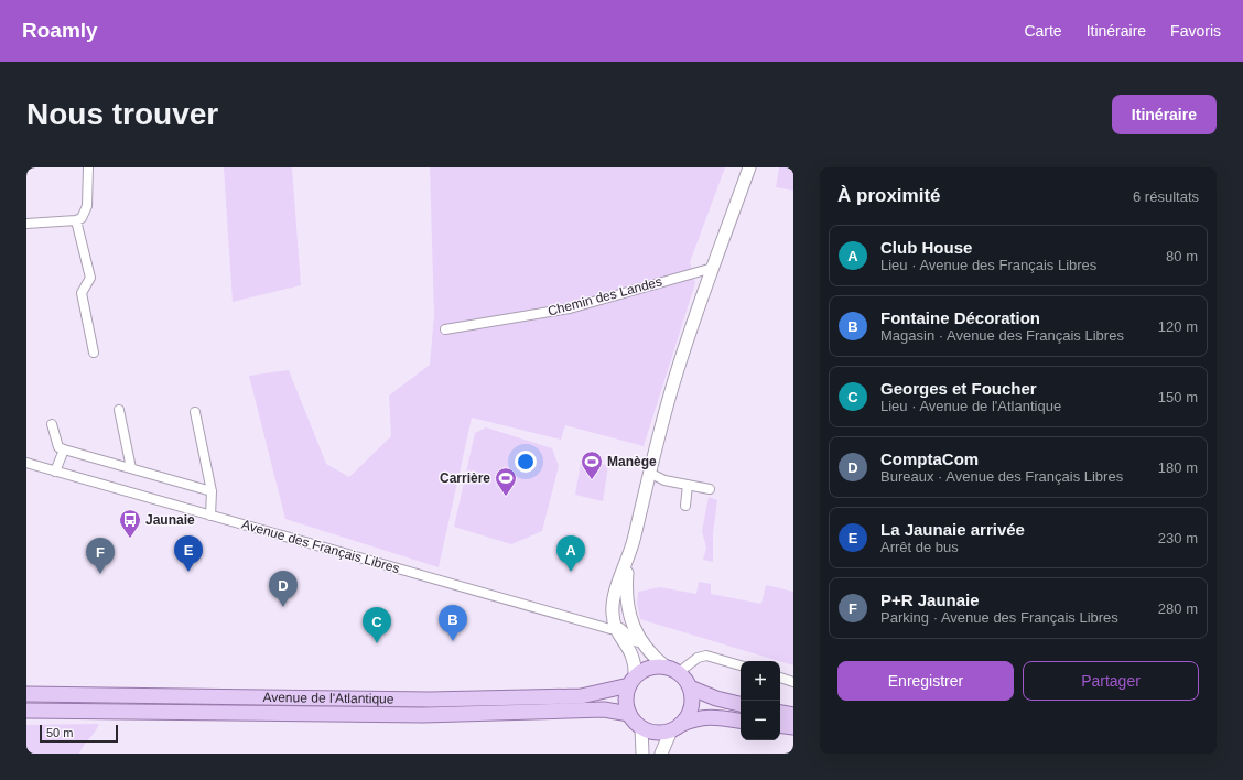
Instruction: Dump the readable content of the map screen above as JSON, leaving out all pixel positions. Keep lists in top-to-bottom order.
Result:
{
  "streets": {
    "main road": ["Avenue de l'Atlantique"],
    "street": ["Chemin des Landes", "Avenue des Français Libres"]
  },
  "places": {
    "sports": ["Manège", "Carrière"],
    "bus stop": ["Jaunaie"]
  },
  "scale_bar": "50 m",
  "page": {
    "header": "Roamly",
    "nav": ["Carte", "Itinéraire", "Favoris"],
    "buttons": [
      "Itinéraire",
      ["Enregistrer", "Partager"]
    ],
    "title": "Nous trouver",
    "heading": ["À proximité", "6 résultats"],
    "list": [
      {
        "mark": "A",
        "name": "Club House",
        "note": "Lieu · Avenue des Français Libres",
        "value": "80 m"
      },
      {
        "mark": "B",
        "name": "Fontaine Décoration",
        "note": "Magasin · Avenue des Français Libres",
        "value": "120 m"
      },
      {
        "mark": "C",
        "name": "Georges et Foucher",
        "note": "Lieu · Avenue de l'Atlantique",
        "value": "150 m"
      },
      {
        "mark": "D",
        "name": "ComptaCom",
        "note": "Bureaux · Avenue des Français Libres",
        "value": "180 m"
      },
      {
        "mark": "E",
        "name": "La Jaunaie arrivée",
        "note": "Arrêt de bus",
        "value": "230 m"
      },
      {
        "mark": "F",
        "name": "P+R Jaunaie",
        "note": "Parking · Avenue des Français Libres",
        "value": "280 m"
      }
    ],
    "pins": [
      "A",
      "E",
      "F",
      "D",
      "B",
      "C"
    ],
    "map_buttons": ["+", "−"],
    "scale": "50 m"
  }
}
